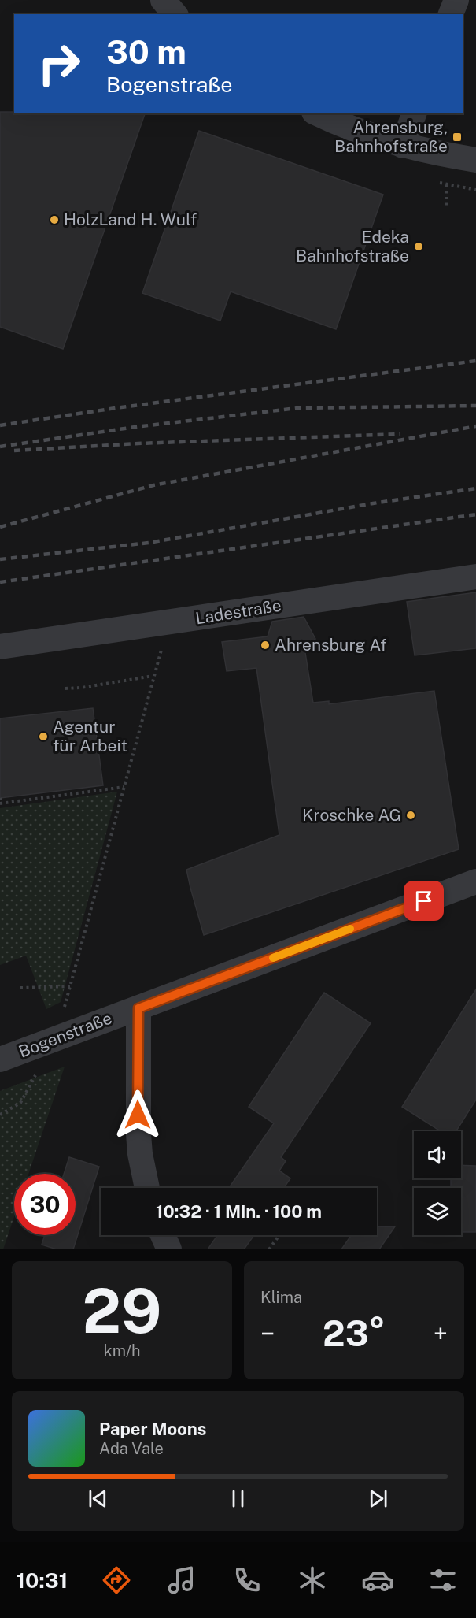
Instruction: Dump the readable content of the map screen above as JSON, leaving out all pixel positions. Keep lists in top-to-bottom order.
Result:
{
  "streets": {
    "street": ["Ladestraße", "Bogenstraße"]
  },
  "places": {
    "transit": ["Ahrensburg, Bahnhofstraße"],
    "other": [
      "HolzLand H. Wulf",
      "Edeka Bahnhofstraße",
      "Ahrensburg Af",
      "Agentur für Arbeit",
      "Kroschke AG"
    ]
  },
  "page": {
    "turn": ["30 m", "Bogenstraße"],
    "limit": "30",
    "trip": "10:32 · 1 Min. · 100 m",
    "tile": [
      ["29", "km/h"],
      "Klima"
    ],
    "heat": ["−", "23°", "+"],
    "song": ["Paper Moons", "Ada Vale"],
    "tabs": "10:31"
  }
}
